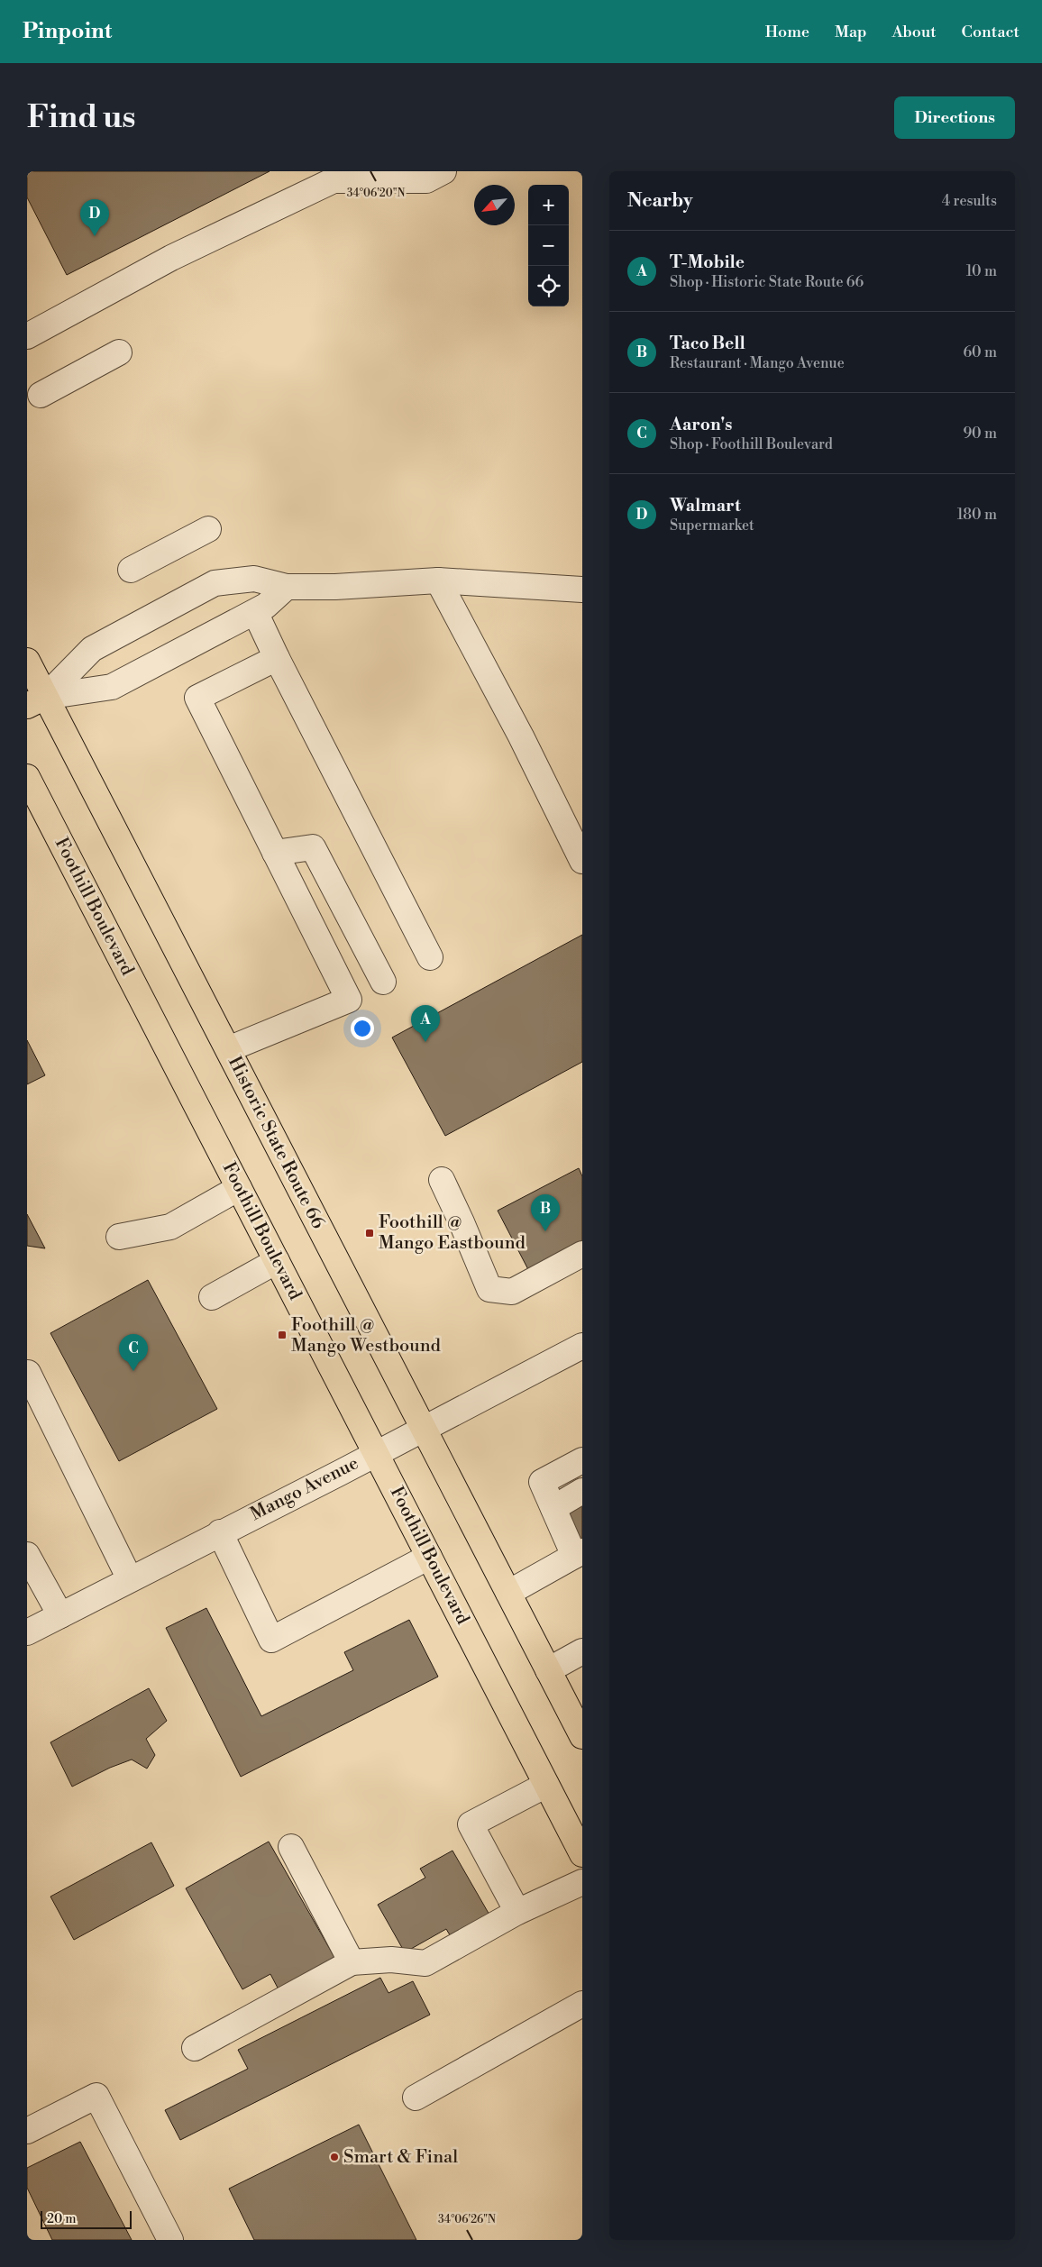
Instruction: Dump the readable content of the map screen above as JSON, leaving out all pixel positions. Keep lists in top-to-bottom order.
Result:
{
  "streets": {
    "main road": ["Foothill Boulevard", "Historic State Route 66"],
    "street": ["Mango Avenue"]
  },
  "crossings": [
    ["Foothill Boulevard", "Mango Avenue"],
    ["Historic State Route 66", "Mango Avenue"]
  ],
  "places": {
    "transit": ["Foothill @ Mango Eastbound", "Foothill @ Mango Westbound"],
    "other": ["Smart & Final"]
  },
  "scale_bar": "20 m",
  "north": "bottom left",
  "page": {
    "header": "Pinpoint",
    "nav": [
      "Home",
      "Map",
      "About",
      "Contact"
    ],
    "buttons": "Directions",
    "title": "Find us",
    "heading": ["Nearby", "4 results"],
    "map_buttons": ["+", "−"],
    "pins": [
      "D",
      "A",
      "B",
      "C"
    ],
    "list": [
      {
        "mark": "A",
        "name": "T-Mobile",
        "note": "Shop · Historic State Route 66",
        "value": "10 m"
      },
      {
        "mark": "B",
        "name": "Taco Bell",
        "note": "Restaurant · Mango Avenue",
        "value": "60 m"
      },
      {
        "mark": "C",
        "name": "Aaron's",
        "note": "Shop · Foothill Boulevard",
        "value": "90 m"
      },
      {
        "mark": "D",
        "name": "Walmart",
        "note": "Supermarket",
        "value": "180 m"
      }
    ],
    "scale": "20 m"
  },
  "coordinates": ["34°06'20\"N", "34°06'26\"N"]
}
